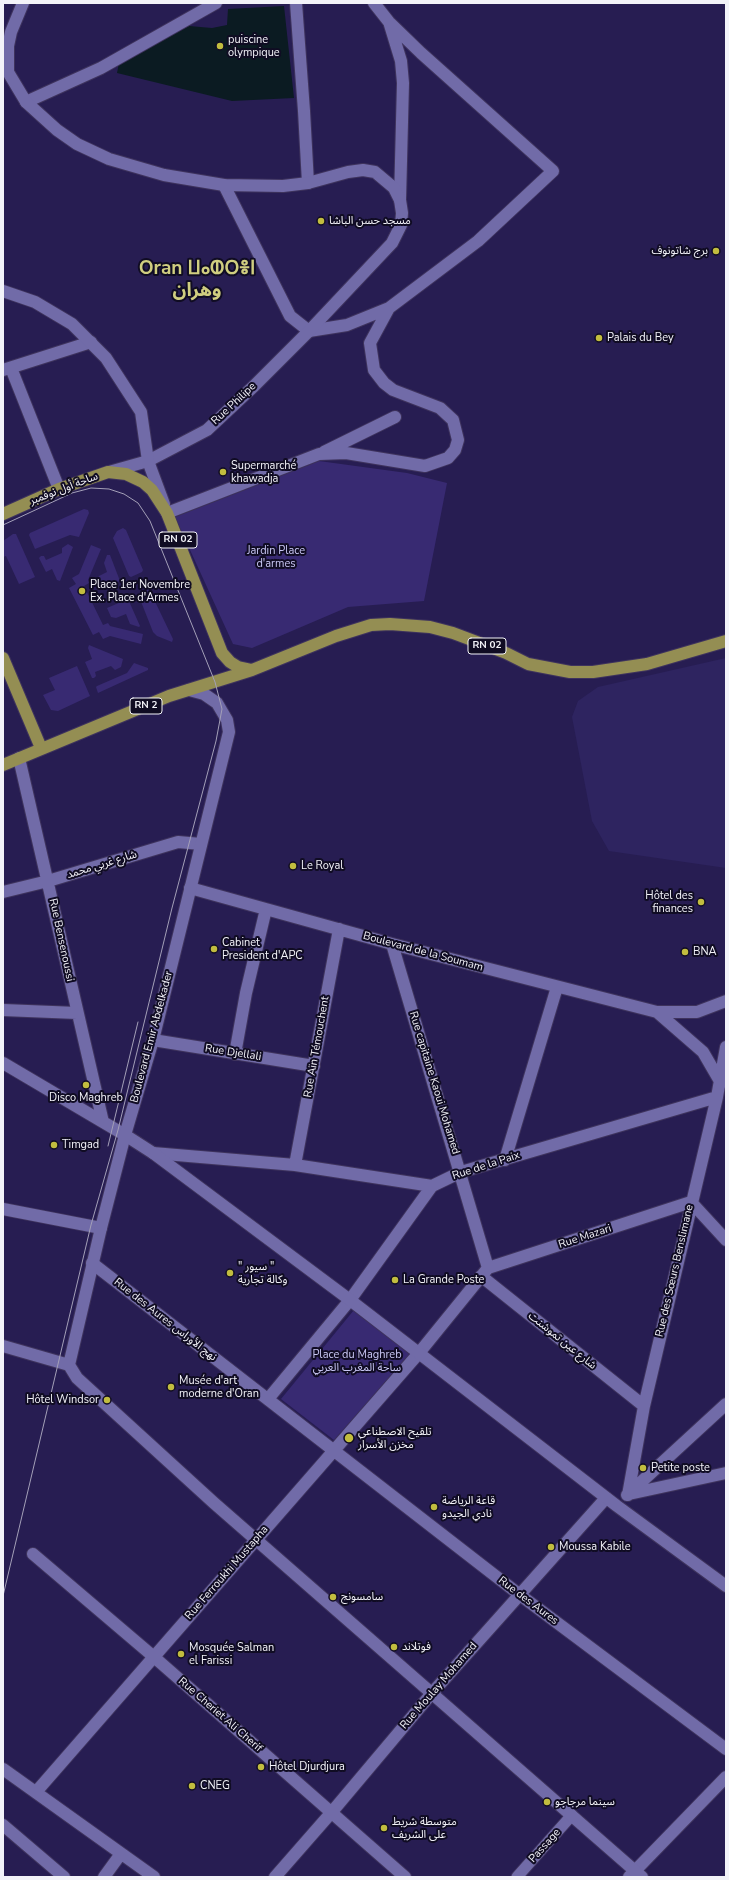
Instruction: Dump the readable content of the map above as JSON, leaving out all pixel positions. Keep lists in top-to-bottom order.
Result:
{
  "streets": {
    "main road": ["ساحة أول نوفمبر", "RN 02", "RN 2"],
    "street": [
      "Rue Philipe",
      "شارع غربي محمد",
      "Rue Bensenoussi",
      "Boulevard de la Soumam",
      "Boulevard Emir Abdelkader",
      "Rue Aïn Témouchent",
      "Rue Djellali",
      "Rue capitaine Kaoui Mohamed",
      "Rue de la Paix",
      "Rue Mazari",
      "Rue des Sœurs Benslimane",
      "Rue des Aures نهج الأوراس",
      "شارع عين تموشنت",
      "Rue Ferroukhi Mustapha",
      "Rue des Aures",
      "Rue Moulay Mohamed",
      "Rue Cheriet Ali Cherif",
      "Passage"
    ]
  },
  "crossings": [
    ["Rue Philipe", "ساحة أول نوفمبر"],
    ["ساحة أول نوفمبر", "RN 02"],
    ["ساحة أول نوفمبر", "RN 2"],
    ["RN 02", "RN 2"],
    ["RN 2", "Boulevard Emir Abdelkader"],
    ["شارع غربي محمد", "Rue Bensenoussi"],
    ["شارع غربي محمد", "Boulevard Emir Abdelkader"],
    ["Boulevard de la Soumam", "Boulevard Emir Abdelkader"],
    ["Boulevard de la Soumam", "Rue Aïn Témouchent"],
    ["Boulevard de la Soumam", "Rue capitaine Kaoui Mohamed"],
    ["Boulevard Emir Abdelkader", "Rue Djellali"],
    ["Boulevard Emir Abdelkader", "Rue des Aures نهج الأوراس"],
    ["Rue Aïn Témouchent", "Rue Djellali"],
    ["Rue capitaine Kaoui Mohamed", "Rue de la Paix"],
    ["Rue capitaine Kaoui Mohamed", "Rue Mazari"],
    ["Rue capitaine Kaoui Mohamed", "شارع عين تموشنت"],
    ["Rue capitaine Kaoui Mohamed", "Rue Ferroukhi Mustapha"],
    ["Rue de la Paix", "Rue des Sœurs Benslimane"],
    ["Rue Mazari", "Rue des Sœurs Benslimane"],
    ["Rue Mazari", "شارع عين تموشنت"],
    ["Rue Mazari", "Rue Ferroukhi Mustapha"],
    ["Rue des Sœurs Benslimane", "شارع عين تموشنت"],
    ["Rue des Aures نهج الأوراس", "Rue Ferroukhi Mustapha"],
    ["Rue des Aures نهج الأوراس", "Rue des Aures"],
    ["شارع عين تموشنت", "Rue Ferroukhi Mustapha"],
    ["Rue Ferroukhi Mustapha", "Rue des Aures"],
    ["Rue Ferroukhi Mustapha", "Rue Cheriet Ali Cherif"],
    ["Rue des Aures", "Rue Moulay Mohamed"],
    ["Rue Moulay Mohamed", "Rue Cheriet Ali Cherif"]
  ],
  "districts": ["Oran ⵡⴰⵀⵔⴻⵏ وهران"],
  "parks": ["Jardin Place d'armes", "Place du Maghreb ساحة المغرب العربي"],
  "places": [
    "puiscine olympique",
    "مسجد حسن الباشا",
    "برج شاتونوف",
    "Palais du Bey",
    "Supermarché khawadja",
    "Place 1er Novembre Ex. Place d'Armes",
    "Le Royal",
    "Hôtel des finances",
    "Cabinet President d'APC",
    "BNA",
    "Disco Maghreb",
    "Timgad",
    "\" سيور \" وكالة تجارية",
    "La Grande Poste",
    "Musée d'art moderne d'Oran",
    "Hôtel Windsor",
    "تلقيح الاصطناعي مخزن الأسرار",
    "Petite poste",
    "قاعة الرياضة نادي الجيدو",
    "Moussa Kabile",
    "سامسونج",
    "فوتلاند",
    "Mosquée Salman el Farissi",
    "Hôtel Djurdjura",
    "CNEG",
    "سينما مرجاجو",
    "متوسطة شريط على الشريف"
  ]
}
